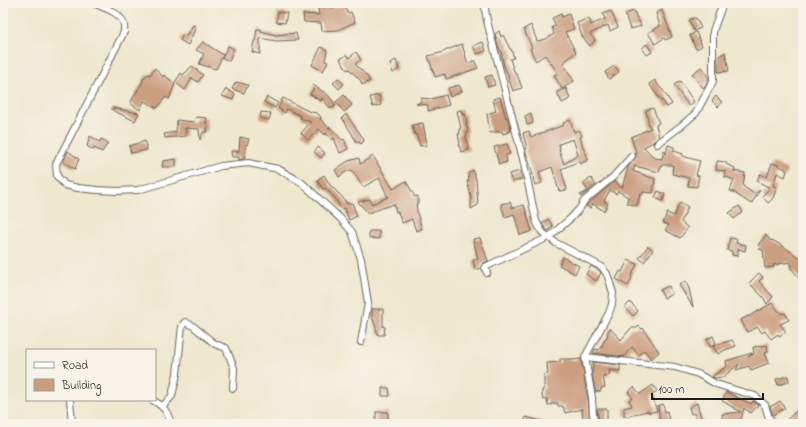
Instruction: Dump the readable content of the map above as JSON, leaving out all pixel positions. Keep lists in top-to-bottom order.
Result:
{
  "legend": ["Road", "Building"],
  "scale_bar": "100 m"
}
